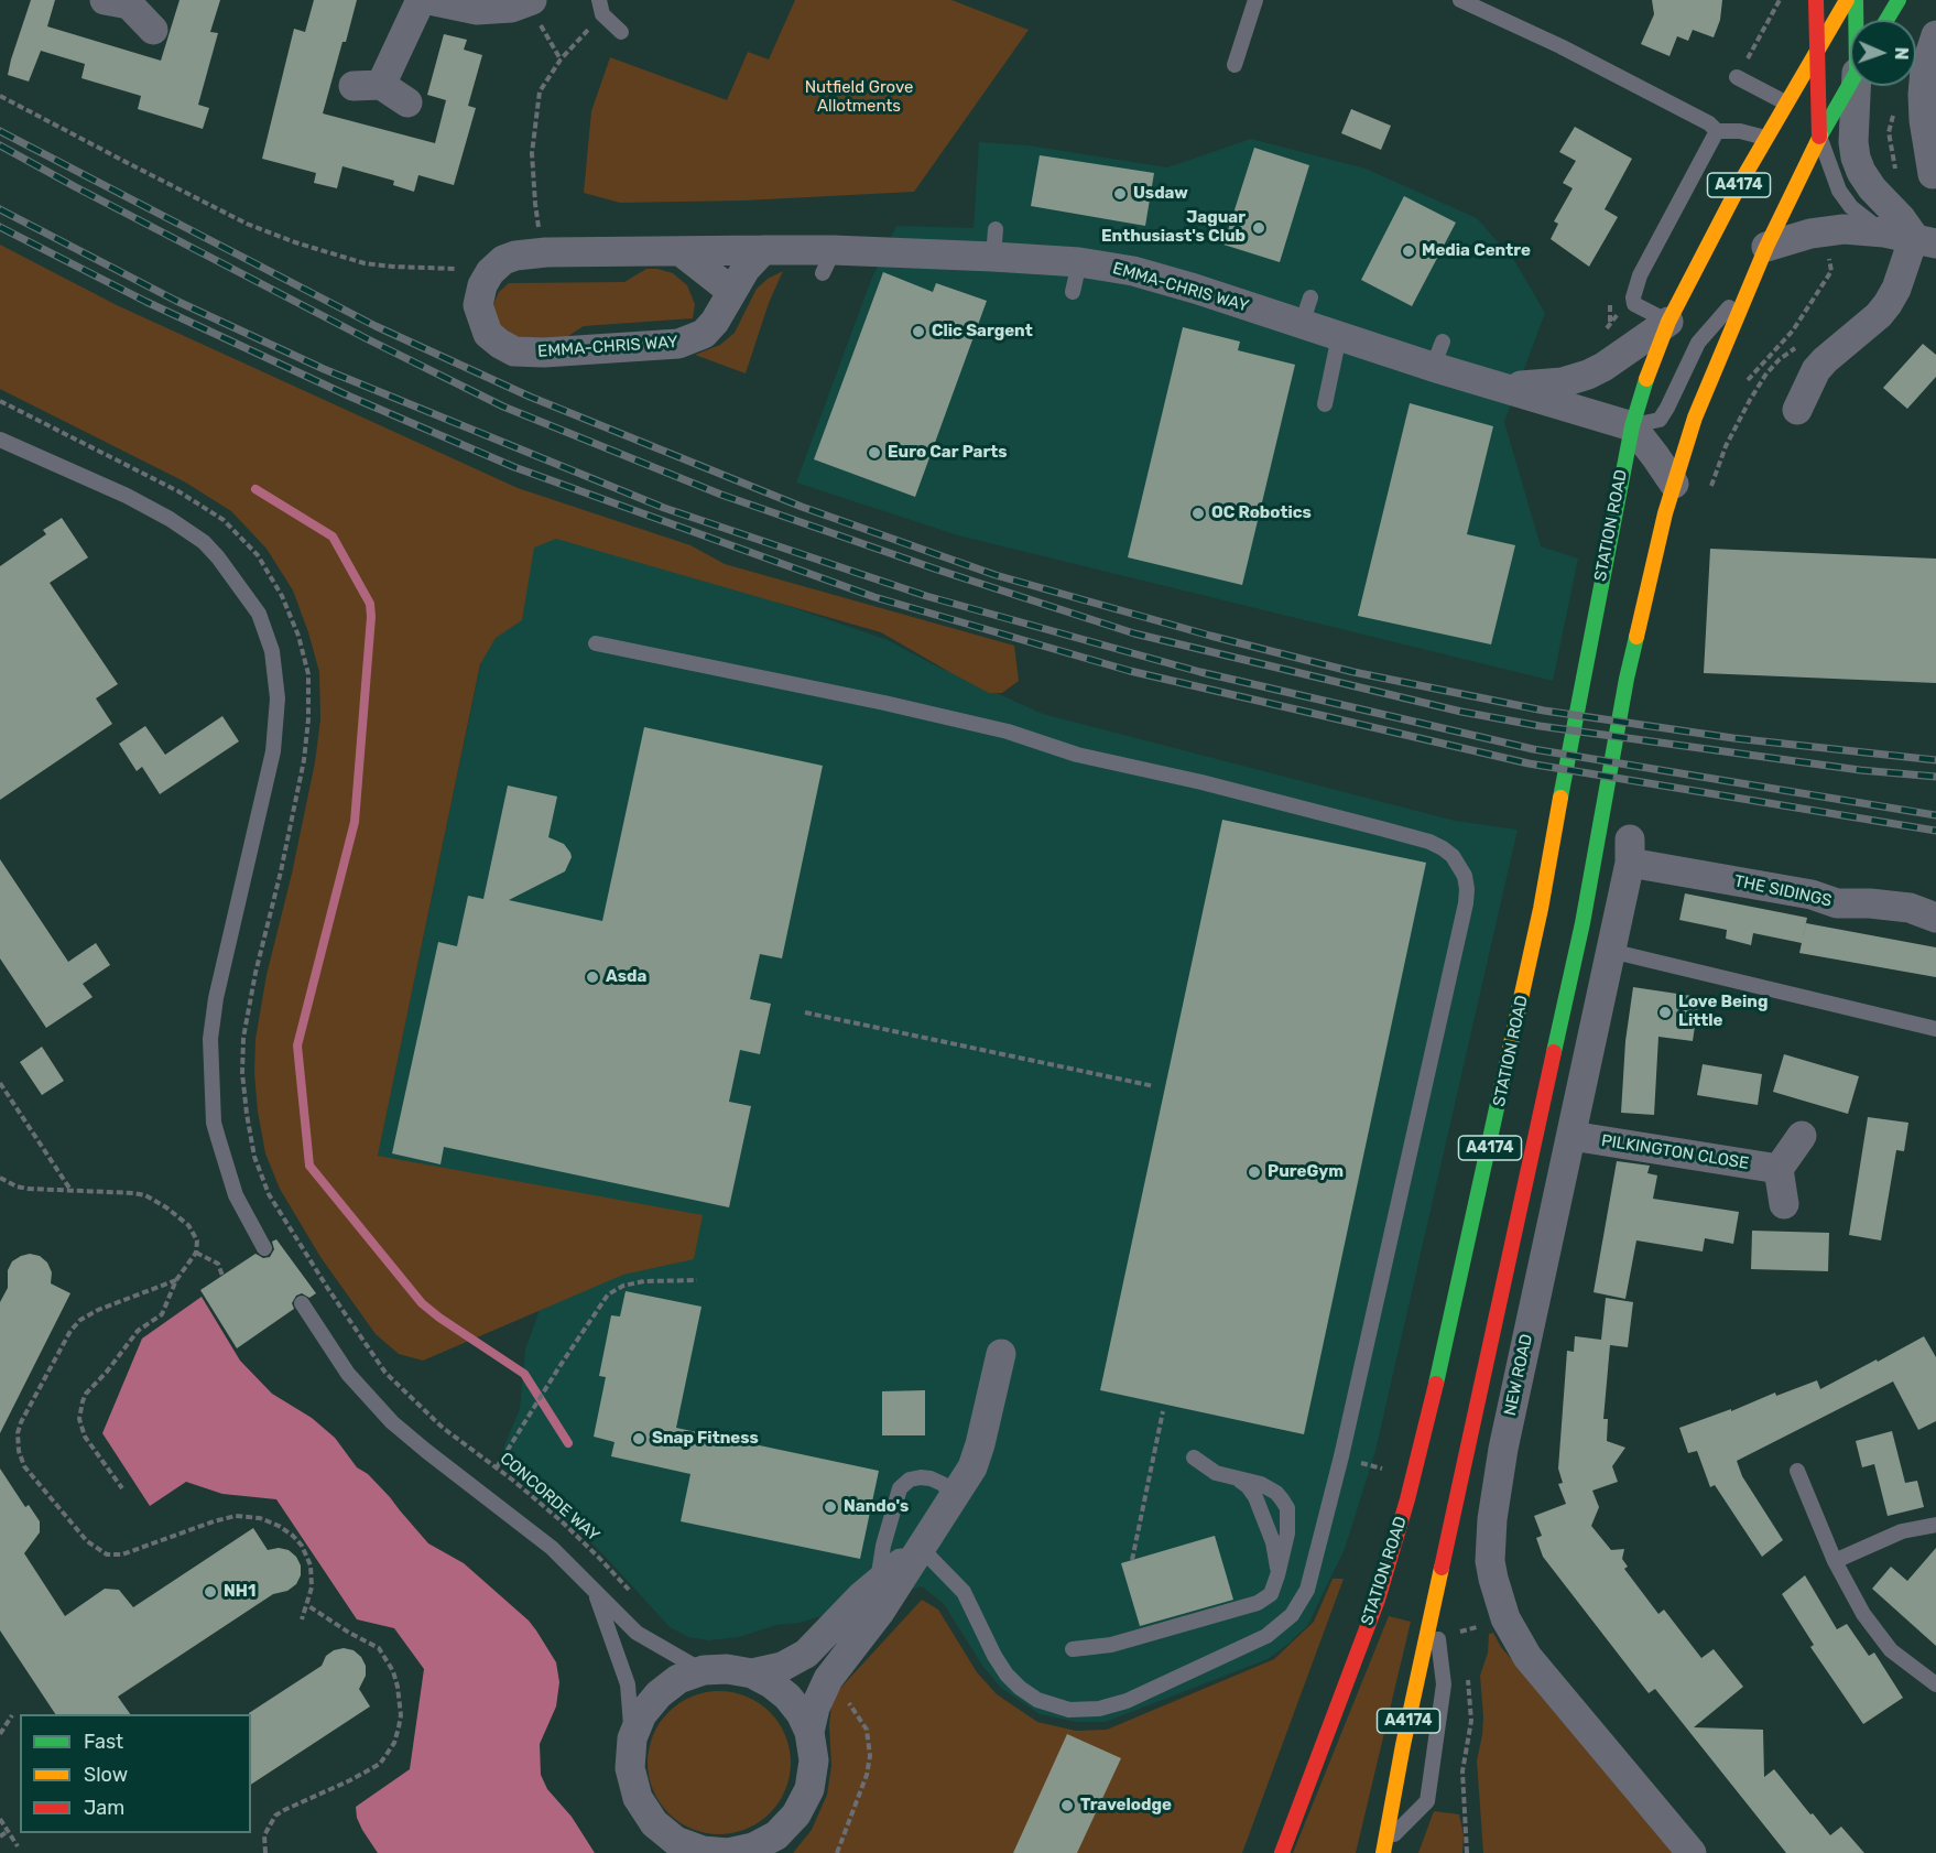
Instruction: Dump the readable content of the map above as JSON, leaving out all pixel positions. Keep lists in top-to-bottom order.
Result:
{
  "streets": {
    "main road": ["A4174", "STATION ROAD"],
    "street": [
      "EMMA-CHRIS WAY",
      "THE SIDINGS",
      "PILKINGTON CLOSE",
      "NEW ROAD"
    ],
    "path": ["CONCORDE WAY"]
  },
  "crossings": [
    ["EMMA-CHRIS WAY", "STATION ROAD"],
    ["THE SIDINGS", "NEW ROAD"],
    ["PILKINGTON CLOSE", "NEW ROAD"]
  ],
  "parks": ["Nutfield Grove Allotments"],
  "places": [
    "Usdaw",
    "Jaguar Enthusiast's Club",
    "Media Centre",
    "Clic Sargent",
    "Euro Car Parts",
    "OC Robotics",
    "Asda",
    "Love Being Little",
    "PureGym",
    "Snap Fitness",
    "Nando's",
    "NH1",
    "Travelodge"
  ],
  "legend": ["Fast", "Slow", "Jam"],
  "north": "right"
}
